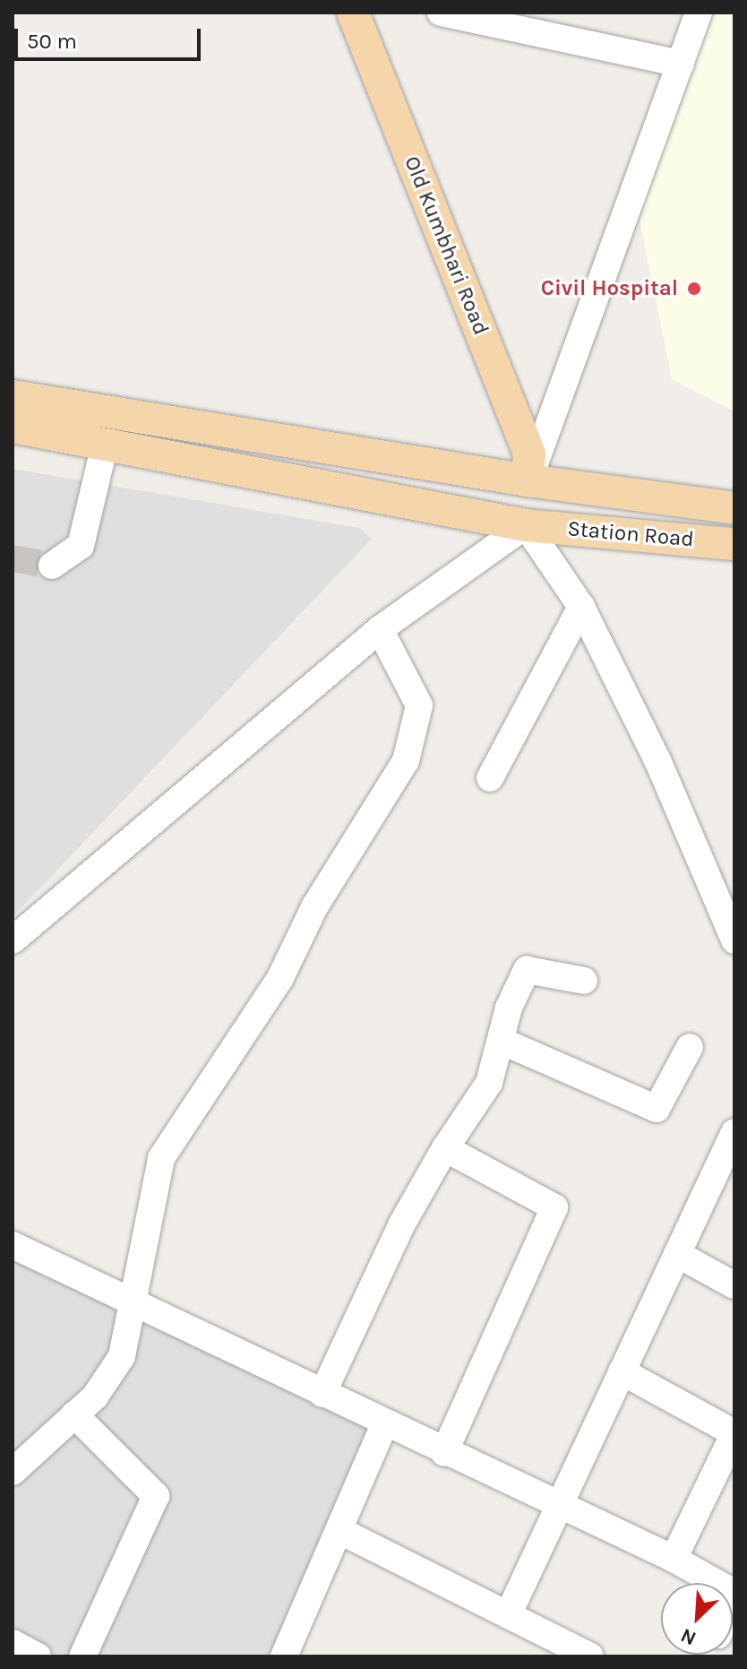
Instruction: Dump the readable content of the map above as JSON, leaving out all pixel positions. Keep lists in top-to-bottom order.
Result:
{
  "streets": {
    "main road": ["Old Kumbhari Road", "Station Road"]
  },
  "places": ["Civil Hospital"],
  "scale_bar": "50 m",
  "north": "bottom left"
}
